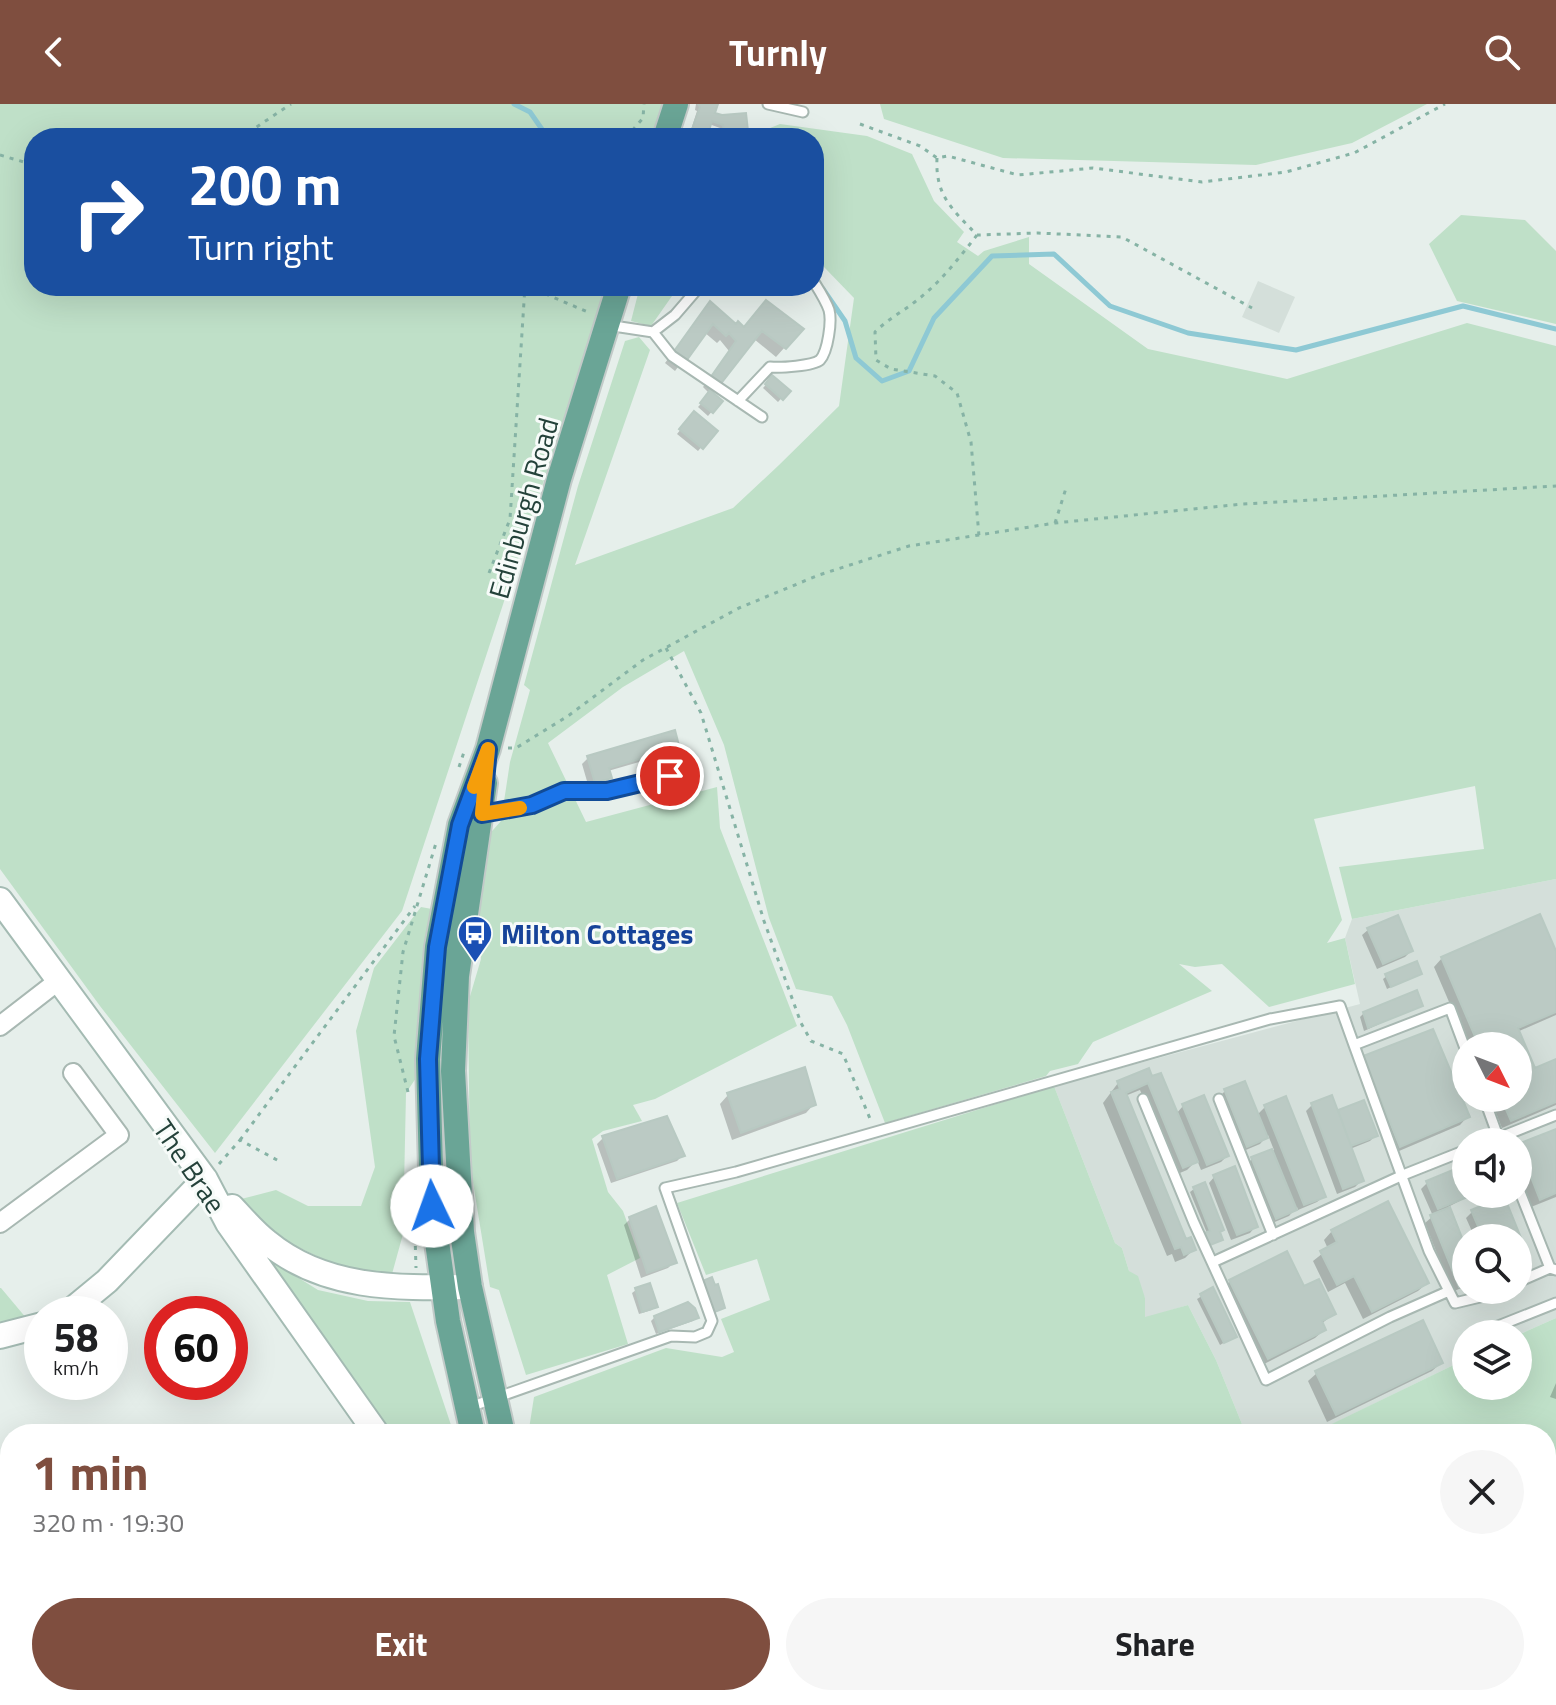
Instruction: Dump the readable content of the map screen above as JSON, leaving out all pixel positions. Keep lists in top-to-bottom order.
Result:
{
  "streets": {
    "main road": ["Edinburgh Road", "The Brae"]
  },
  "places": {
    "bus stop": ["Milton Cottages"]
  },
  "north": "bottom right",
  "page": {
    "header": "Turnly",
    "turn": ["200 m", "Turn right"],
    "speed": "58 km/h",
    "limit": "60",
    "heading": ["1 min", "320 m · 19:30"],
    "buttons": ["Exit", "Share"]
  }
}
